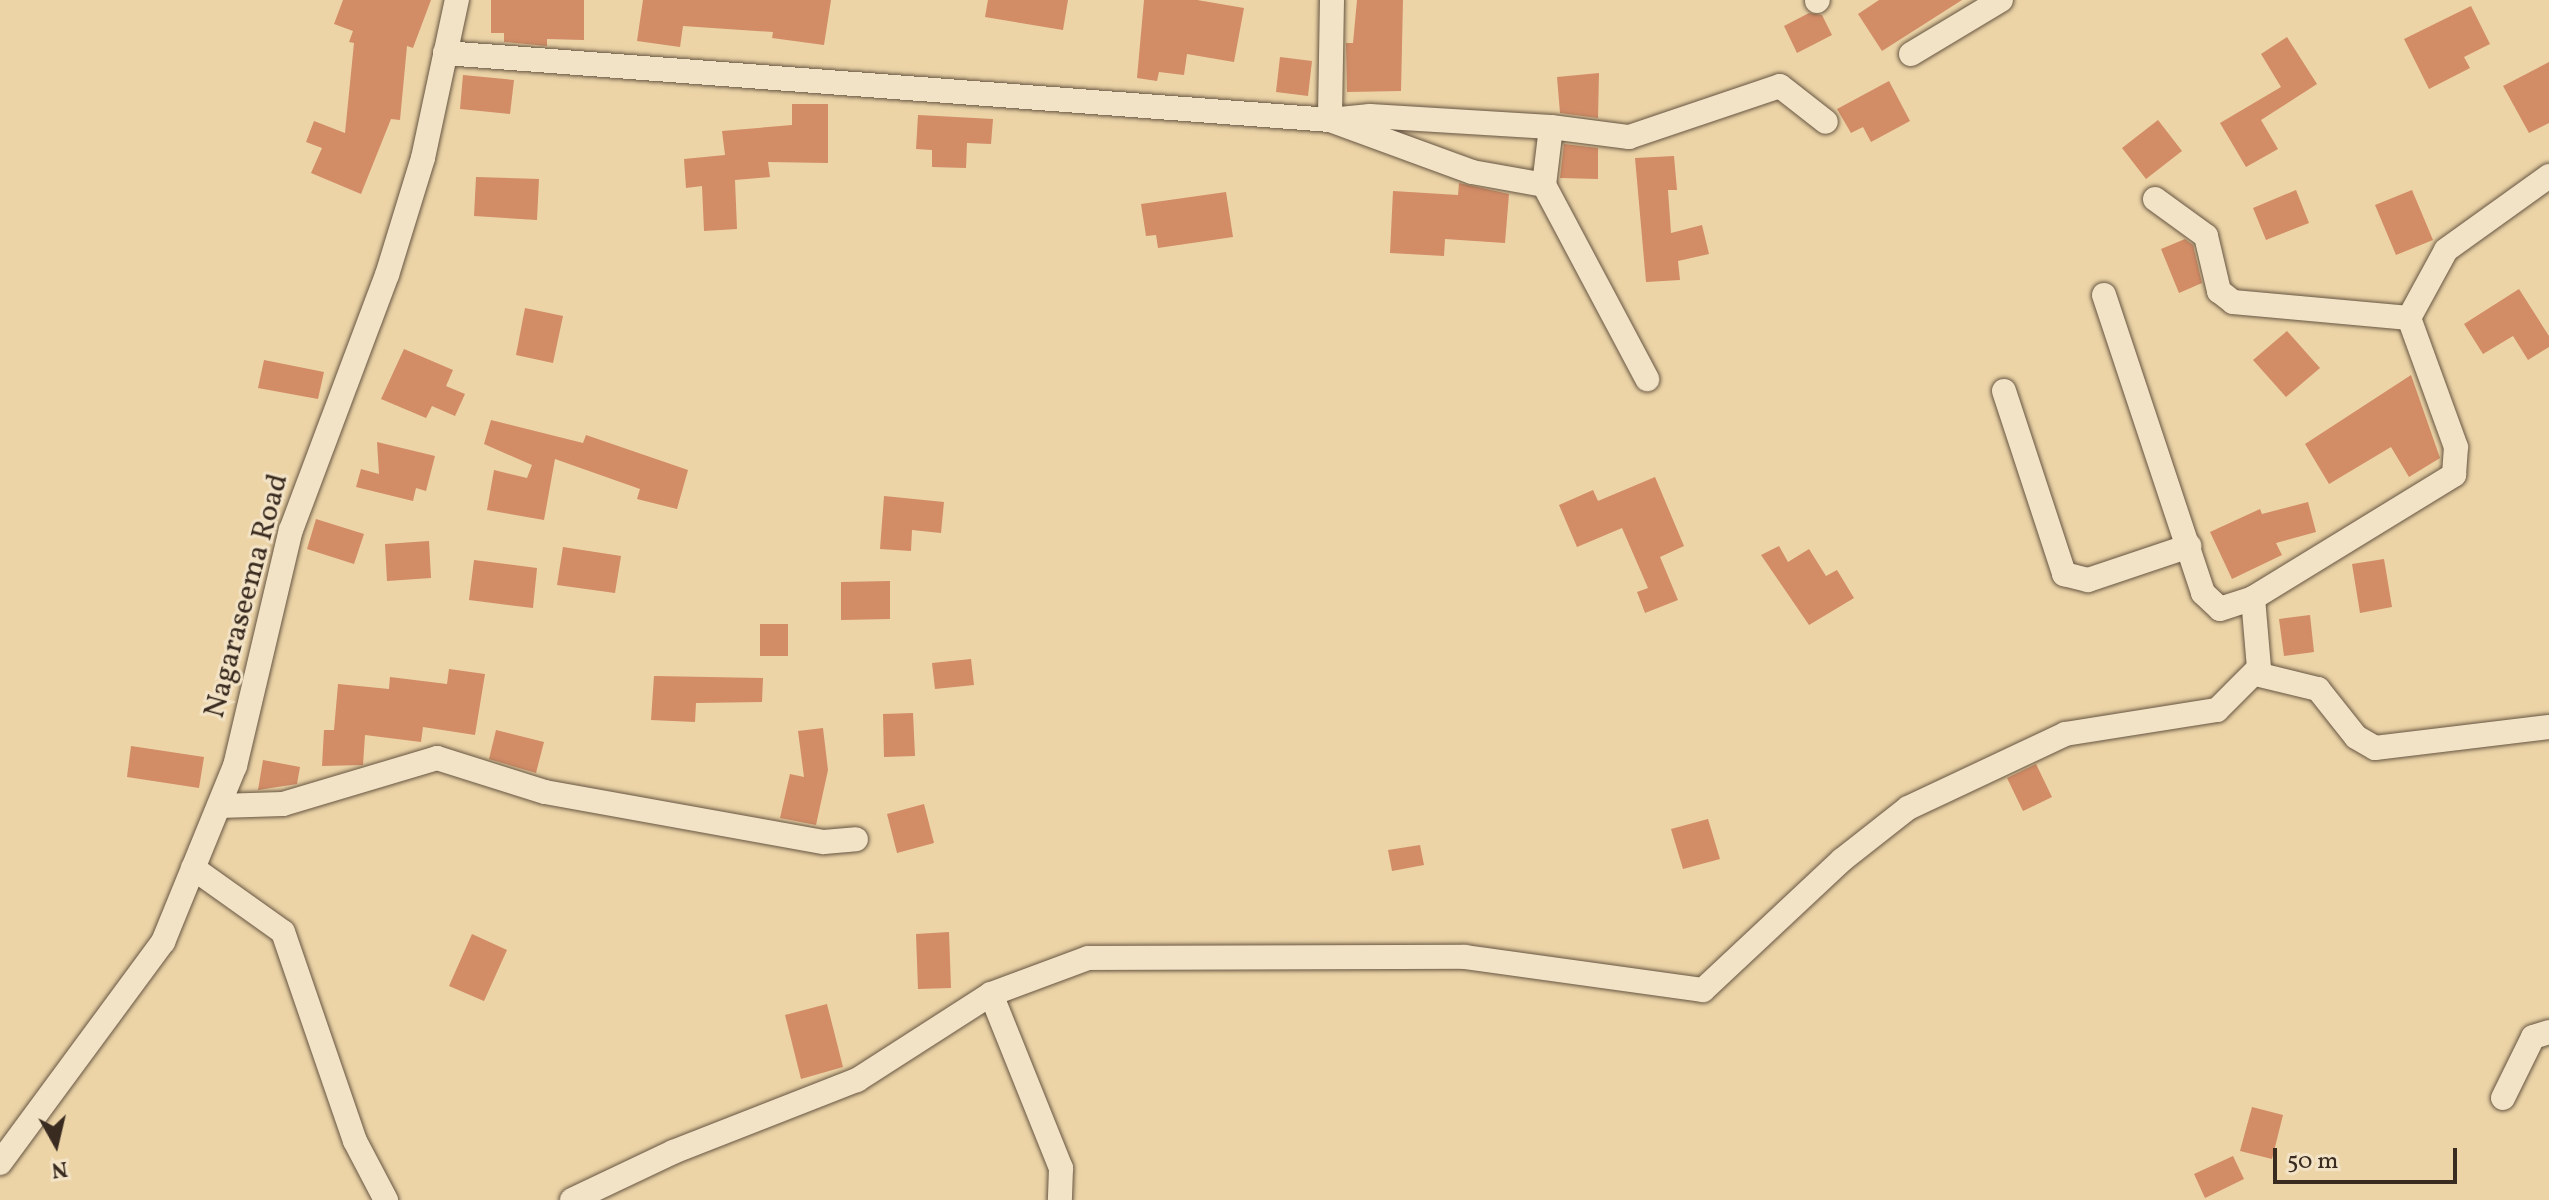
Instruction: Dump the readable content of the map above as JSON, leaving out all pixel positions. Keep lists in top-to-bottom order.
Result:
{
  "streets": {
    "street": ["Nagaraseema Road"]
  },
  "scale_bar": "50 m",
  "north": "bottom"
}
